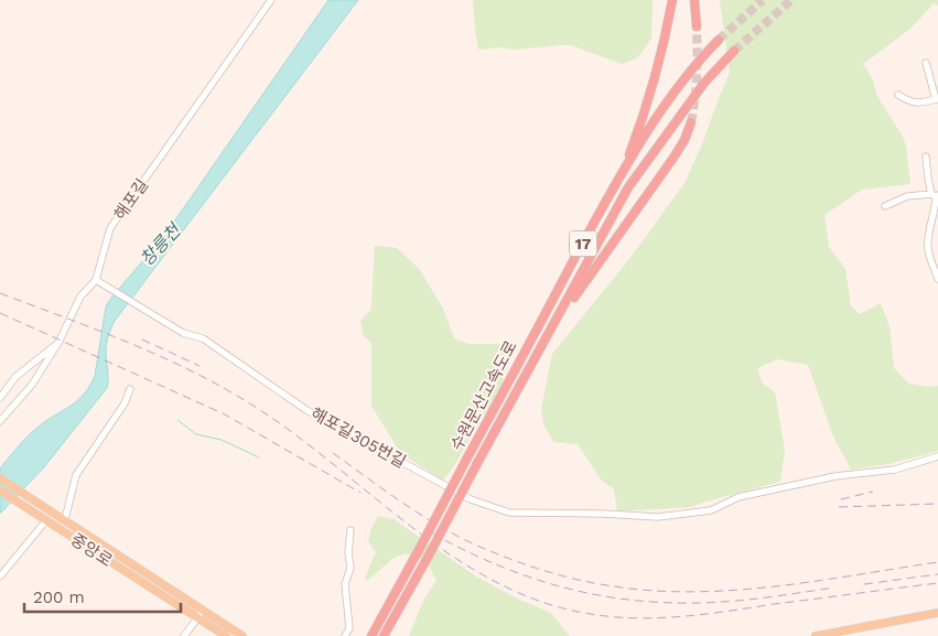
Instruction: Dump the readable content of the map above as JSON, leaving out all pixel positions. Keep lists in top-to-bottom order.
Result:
{
  "streets": {
    "highway": ["17", "수원문산고속도로"],
    "main road": ["중앙로"],
    "street": ["해포길", "해포길305번길"]
  },
  "crossings": [
    ["해포길", "해포길305번길"]
  ],
  "water": ["창릉천"],
  "scale_bar": "200 m"
}
